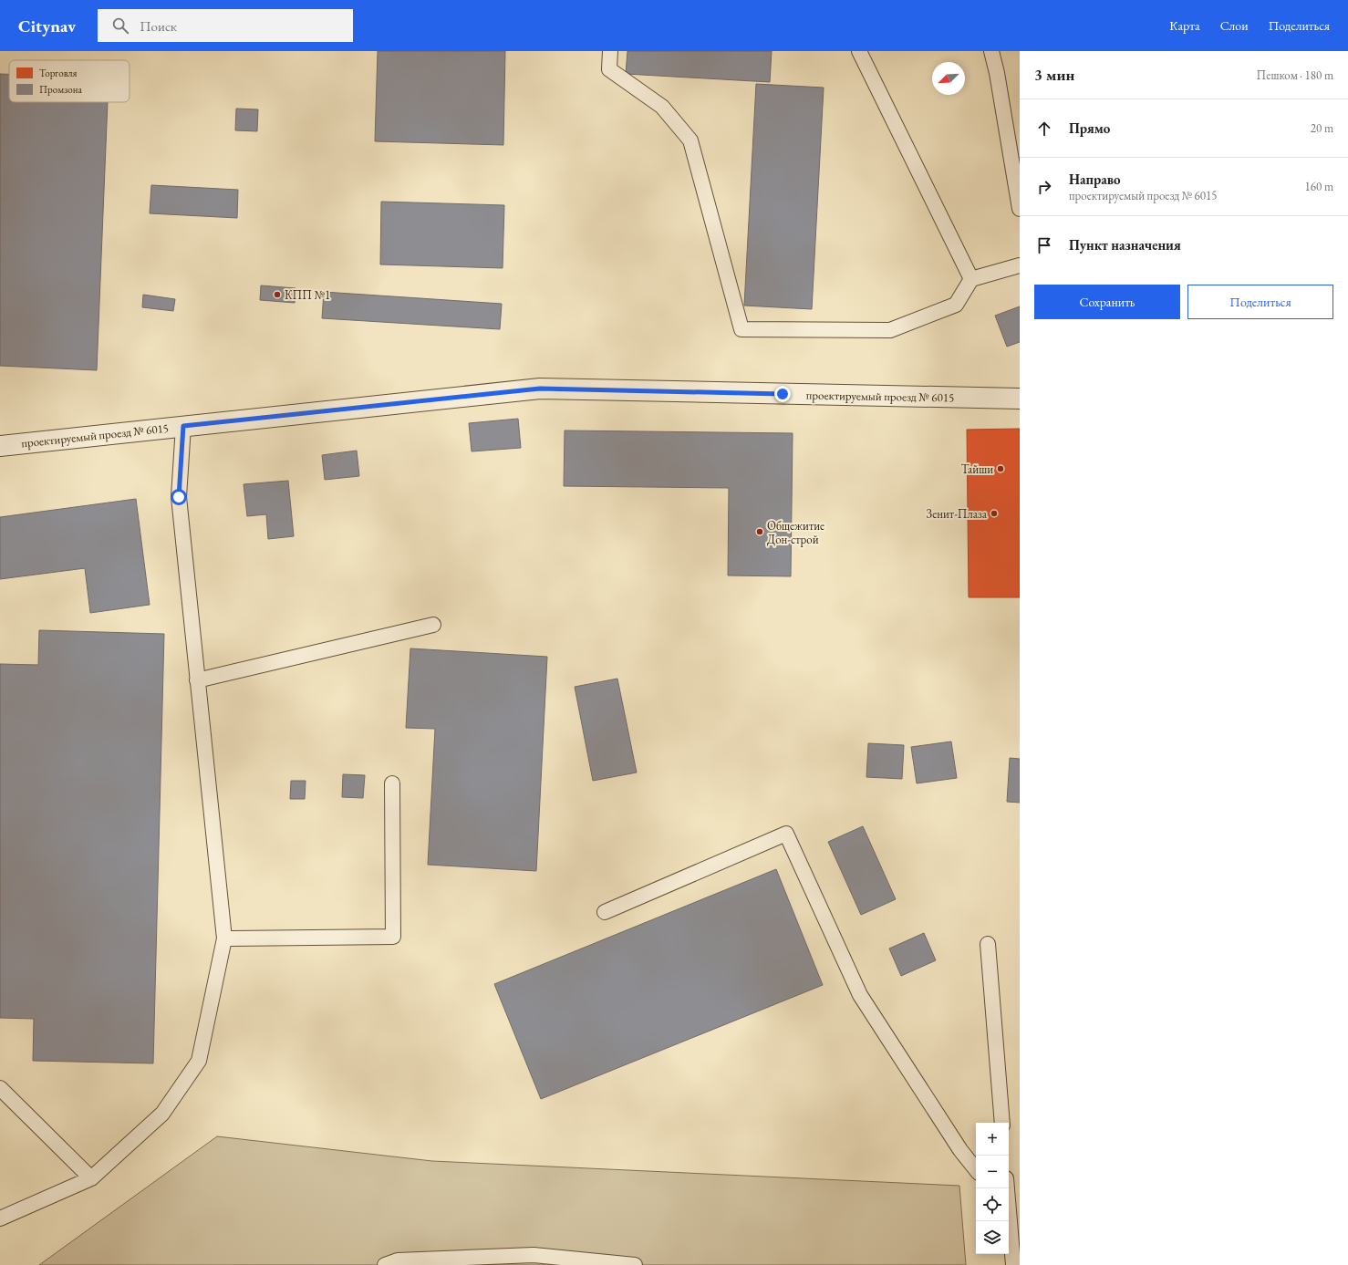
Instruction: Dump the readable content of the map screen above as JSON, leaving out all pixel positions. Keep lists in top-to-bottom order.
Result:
{
  "streets": {
    "street": ["проектируемый проезд № 6015"]
  },
  "places": [
    "КПП №1",
    "Тайши",
    "Зенит-Плаза",
    "Общежитие Дон-строй"
  ],
  "legend": ["Торговля", "Промзона"],
  "north": "bottom left",
  "page": {
    "header": "Citynav",
    "search": "Поиск",
    "nav": ["Карта", "Слои", "Поделиться"],
    "heading": ["3 мин", "Пешком · 180 m"],
    "list": [
      ["Прямо", "20 m"],
      ["Направо", "проектируемый проезд № 6015", "160 m"],
      "Пункт назначения"
    ],
    "buttons": ["Сохранить", "Поделиться"],
    "map_buttons": ["+", "−"]
  }
}
